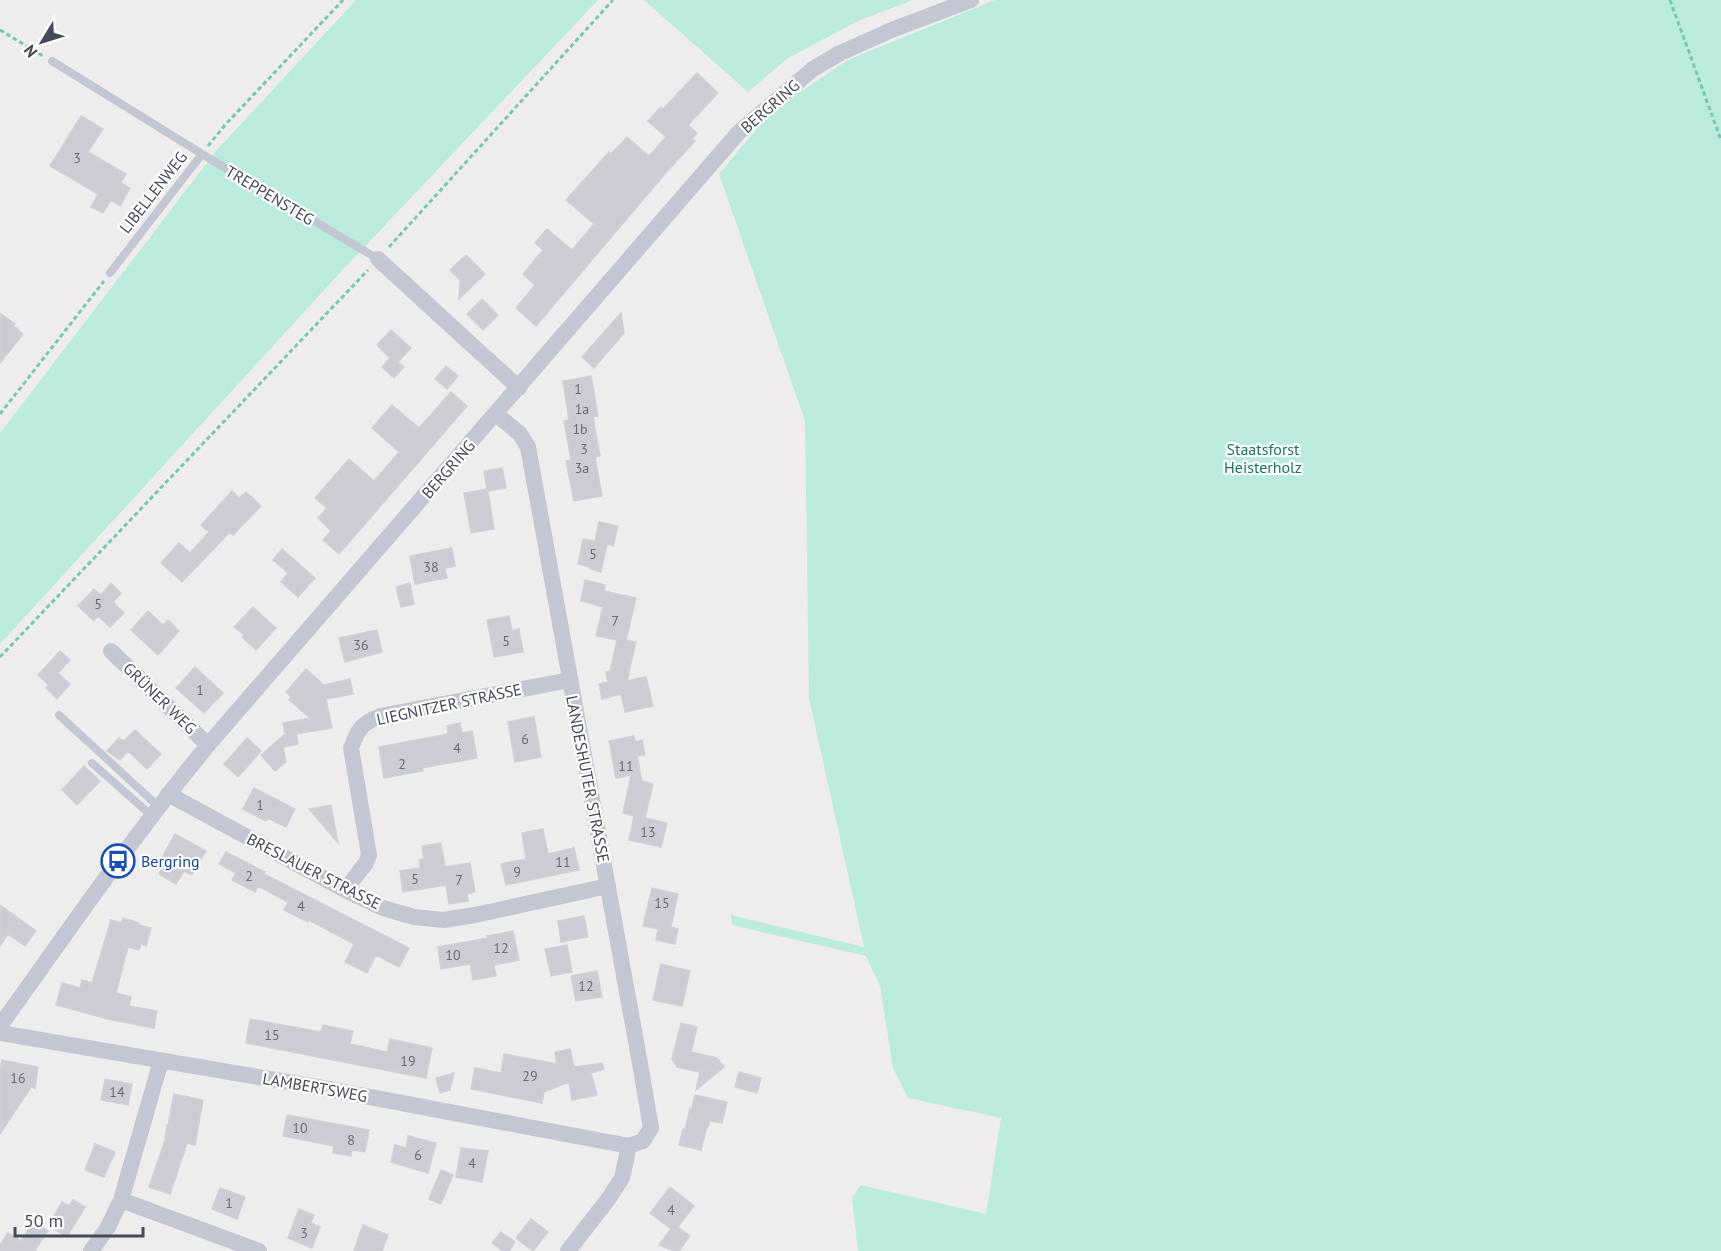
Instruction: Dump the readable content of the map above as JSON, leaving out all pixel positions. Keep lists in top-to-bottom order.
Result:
{
  "streets": {
    "street": [
      "BERGRING",
      "TREPPENSTEG",
      "GRÜNER WEG",
      "LIEGNITZER STRASSE",
      "LANDESHUTER STRASSE",
      "BRESLAUER STRASSE",
      "LAMBERTSWEG"
    ],
    "lane": ["LIBELLENWEG"]
  },
  "crossings": [
    ["BERGRING", "TREPPENSTEG"],
    ["BERGRING", "GRÜNER WEG"],
    ["BERGRING", "LANDESHUTER STRASSE"],
    ["BERGRING", "BRESLAUER STRASSE"],
    ["LIBELLENWEG", "TREPPENSTEG"],
    ["LIEGNITZER STRASSE", "LANDESHUTER STRASSE"],
    ["LIEGNITZER STRASSE", "BRESLAUER STRASSE"],
    ["LANDESHUTER STRASSE", "BRESLAUER STRASSE"],
    ["LANDESHUTER STRASSE", "LAMBERTSWEG"]
  ],
  "parks": ["Staatsforst Heisterholz"],
  "places": {
    "bus stop": ["Bergring"]
  },
  "house_numbers": [
    "3",
    "1",
    "1a",
    "1b",
    "3",
    "3a",
    "5",
    "38",
    "5",
    "7",
    "5",
    "36",
    "1",
    "6",
    "4",
    "2",
    "11",
    "1",
    "13",
    "11",
    "9",
    "2",
    "5",
    "7",
    "15",
    "4",
    "12",
    "10",
    "12",
    "15",
    "19",
    "29",
    "16",
    "14",
    "10",
    "8",
    "6",
    "4",
    "1",
    "4",
    "3"
  ],
  "scale_bar": "50 m",
  "north": "bottom left"
}
